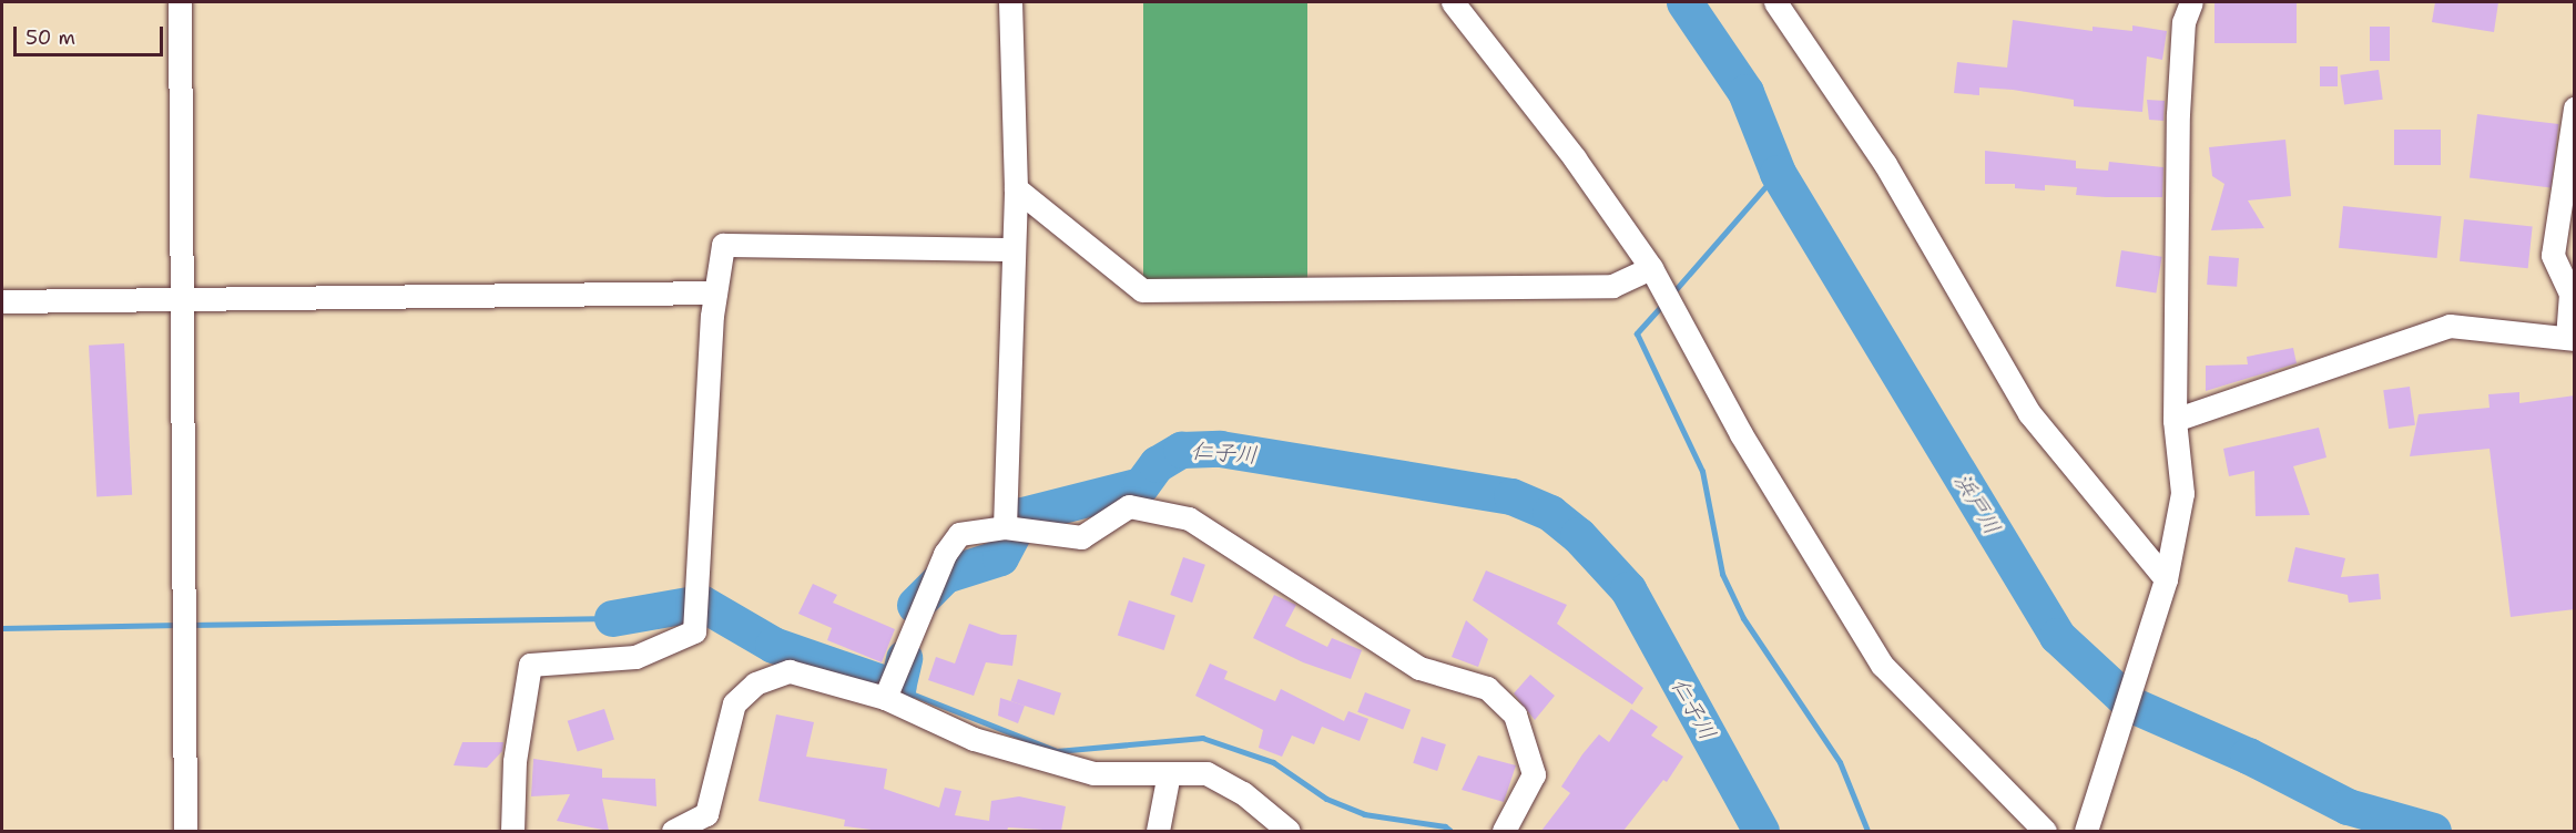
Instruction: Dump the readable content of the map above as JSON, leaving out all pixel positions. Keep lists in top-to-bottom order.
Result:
{
  "water": ["仁子川", "浜戸川"],
  "scale_bar": "50 m"
}
